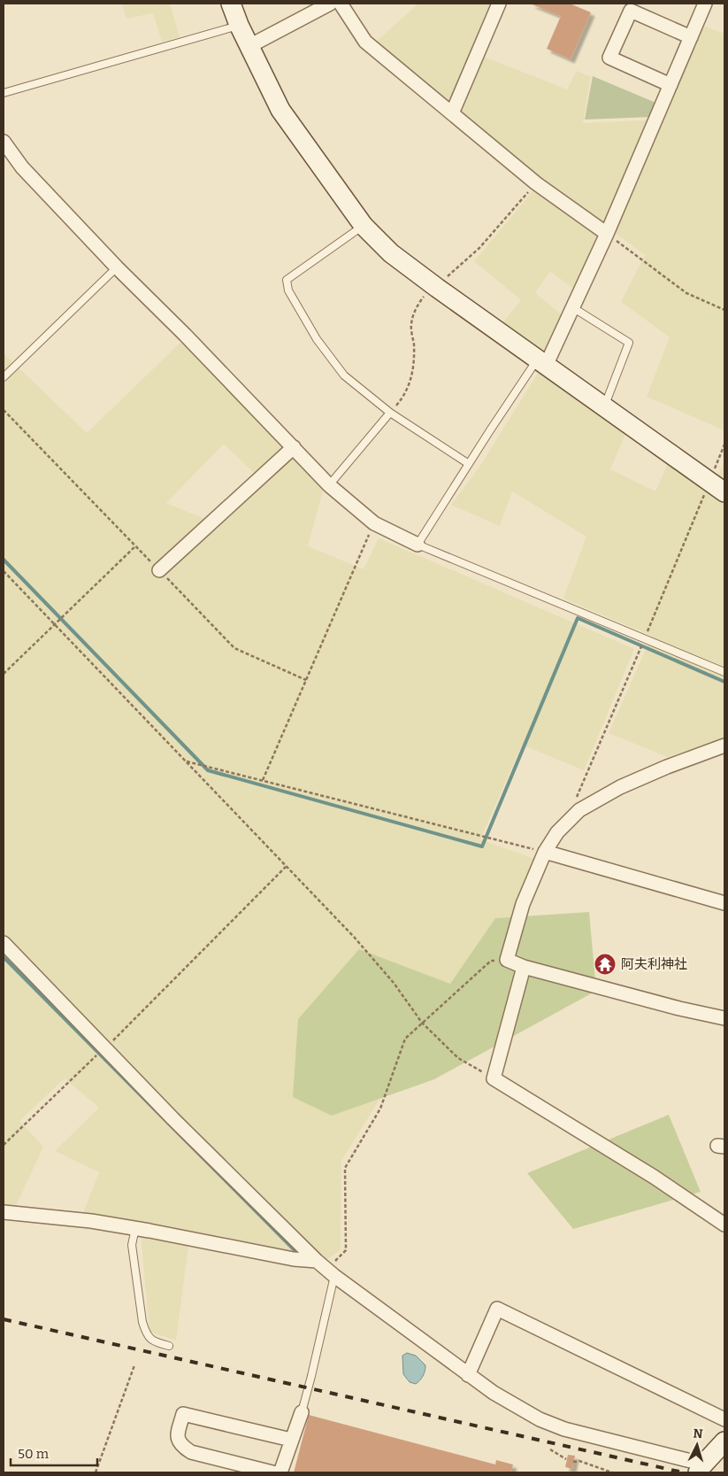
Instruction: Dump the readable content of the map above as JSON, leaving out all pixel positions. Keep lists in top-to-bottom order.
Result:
{
  "places": {
    "temple": ["阿夫利神社"]
  },
  "scale_bar": "50 m",
  "north": "top"
}
